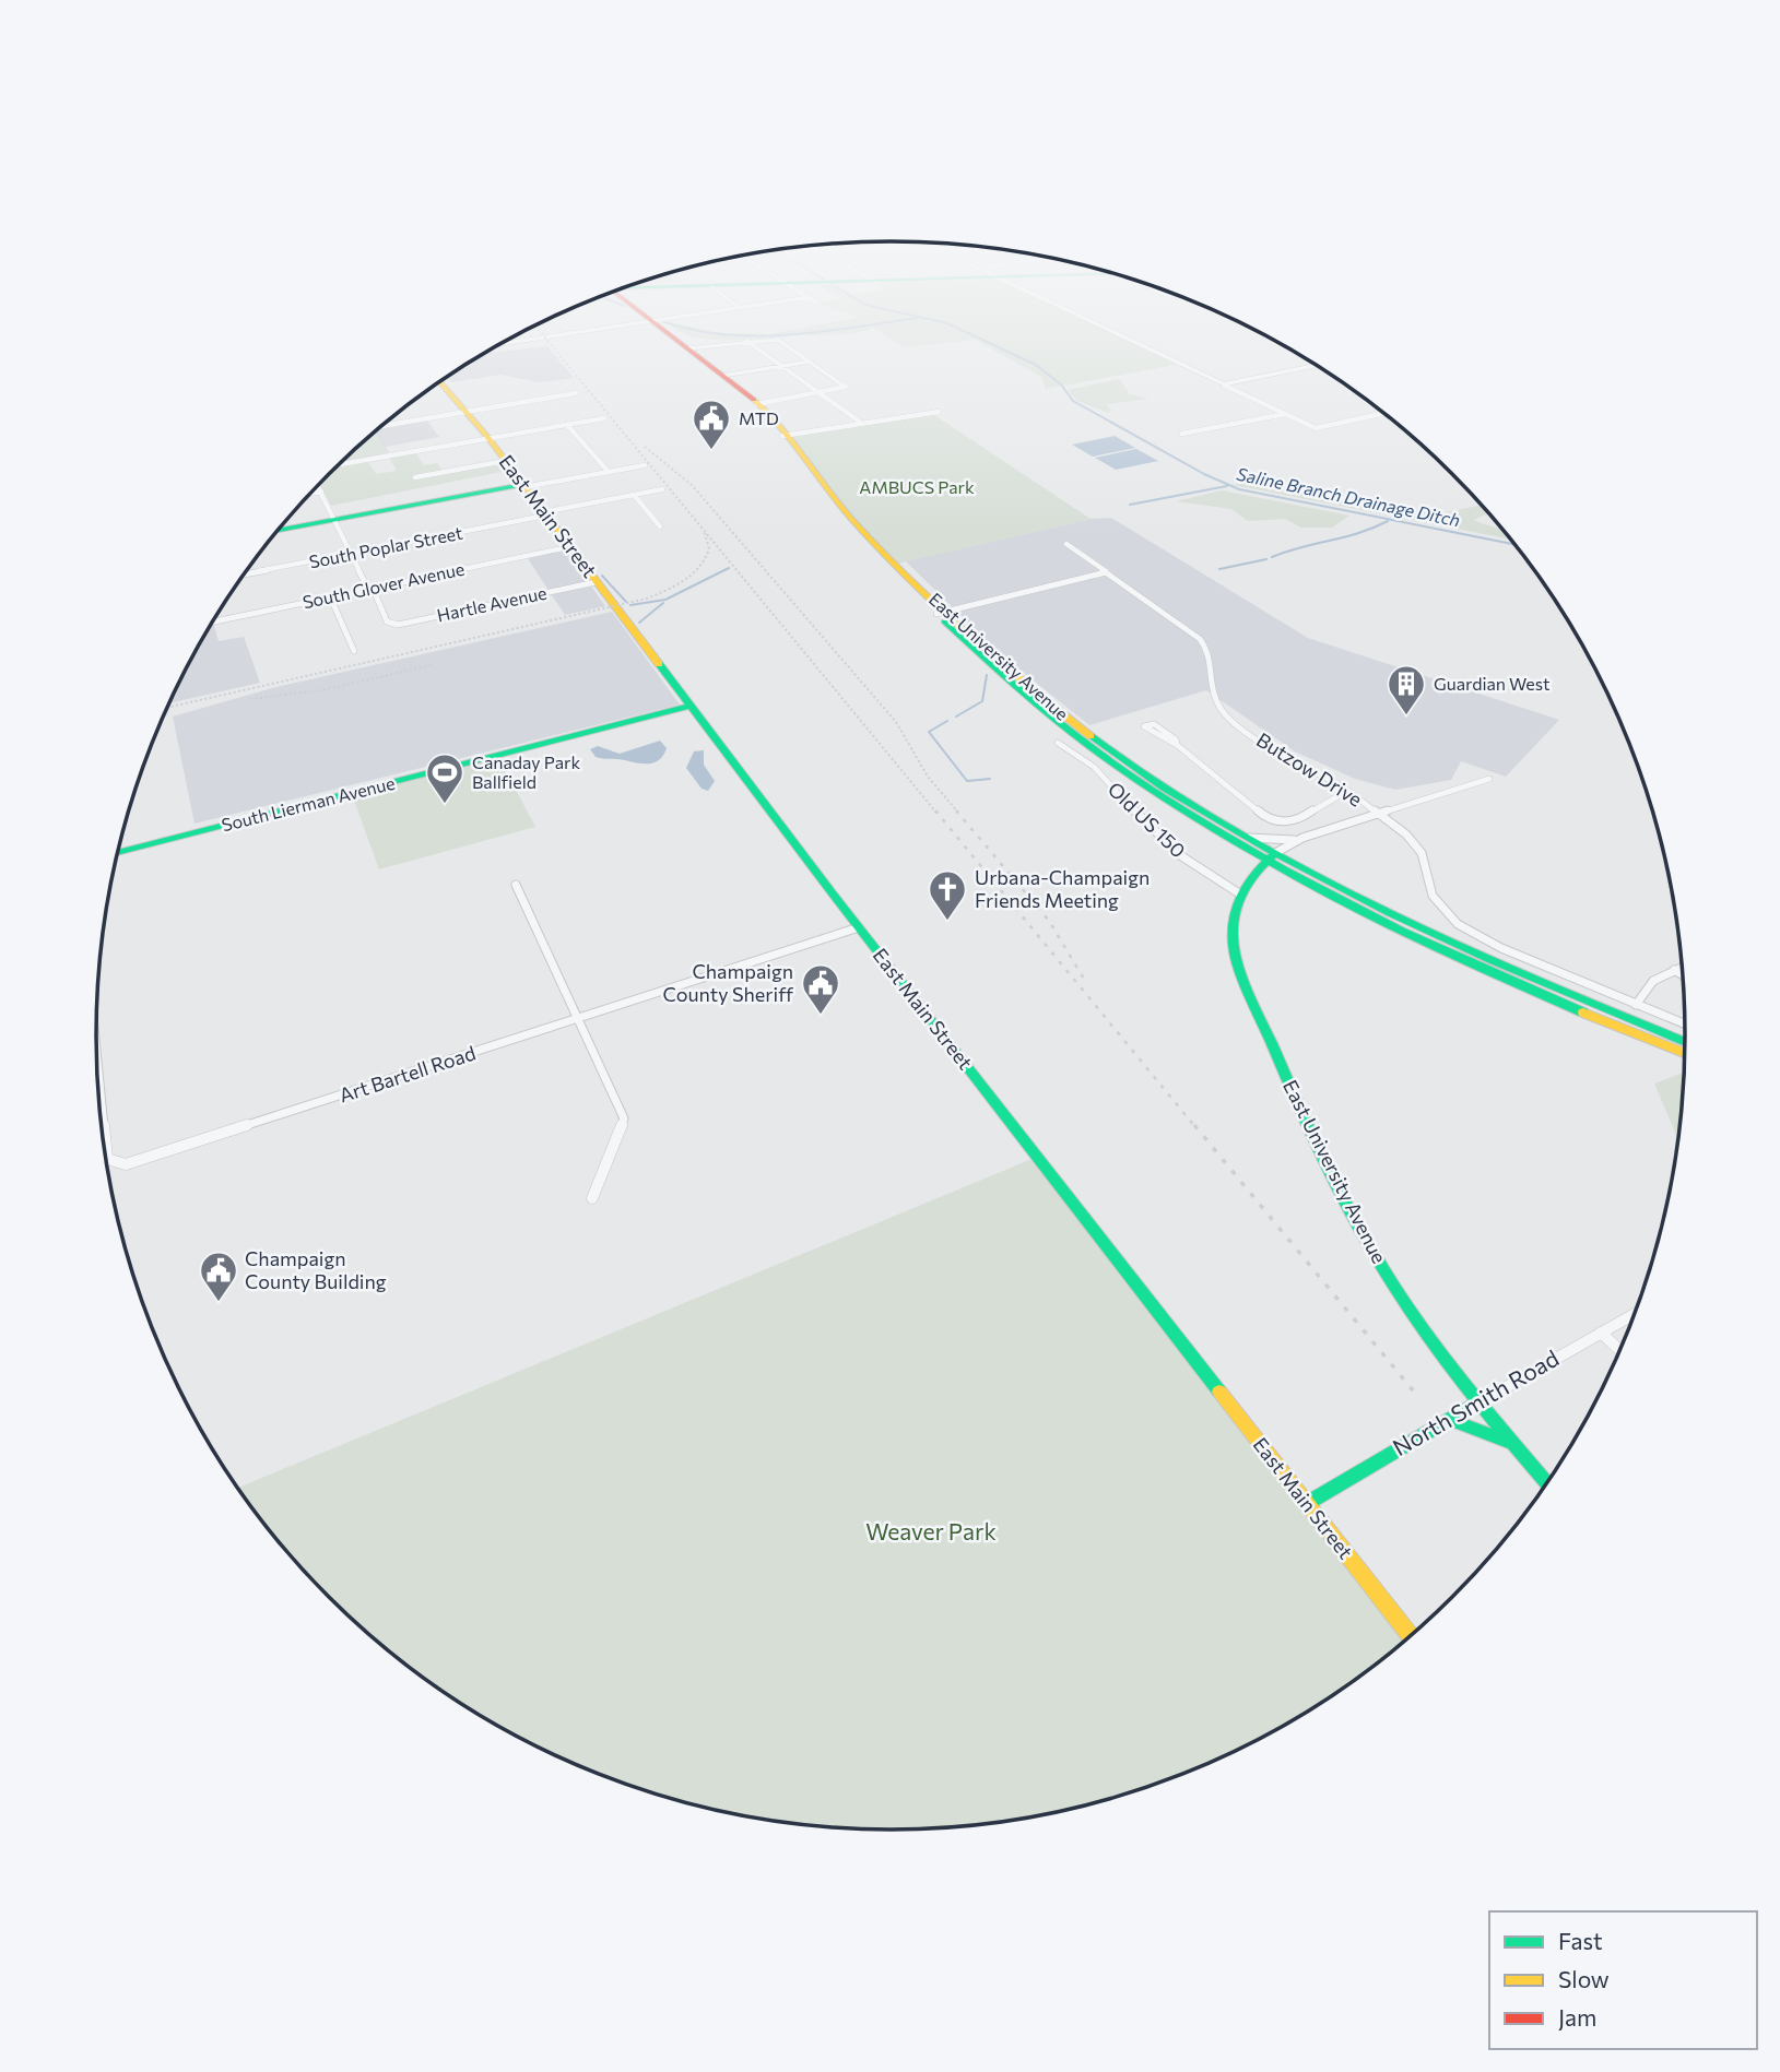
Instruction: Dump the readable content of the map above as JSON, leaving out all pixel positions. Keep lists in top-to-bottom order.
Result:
{
  "streets": {
    "main road": [
      "East Main Street",
      "East University Avenue",
      "South Lierman Avenue",
      "North Smith Road"
    ],
    "street": [
      "South Poplar Street",
      "South Glover Avenue",
      "Hartle Avenue",
      "Butzow Drive",
      "Old US 150",
      "Art Bartell Road"
    ]
  },
  "crossings": [
    ["East Main Street", "South Poplar Street"],
    ["East Main Street", "South Glover Avenue"],
    ["East Main Street", "Hartle Avenue"],
    ["East Main Street", "South Lierman Avenue"],
    ["East Main Street", "Art Bartell Road"],
    ["East Main Street", "North Smith Road"],
    ["South Glover Avenue", "Hartle Avenue"],
    ["East University Avenue", "Old US 150"],
    ["East University Avenue", "North Smith Road"]
  ],
  "water": ["Saline Branch Drainage Ditch"],
  "parks": ["AMBUCS Park", "Weaver Park"],
  "places": {
    "public building": ["MTD", "Champaign County Sheriff", "Champaign County Building"],
    "building": ["Guardian West"],
    "sports": ["Canaday Park Ballfield"],
    "church": ["Urbana-Champaign Friends Meeting"]
  },
  "legend": ["Fast", "Slow", "Jam"]
}
